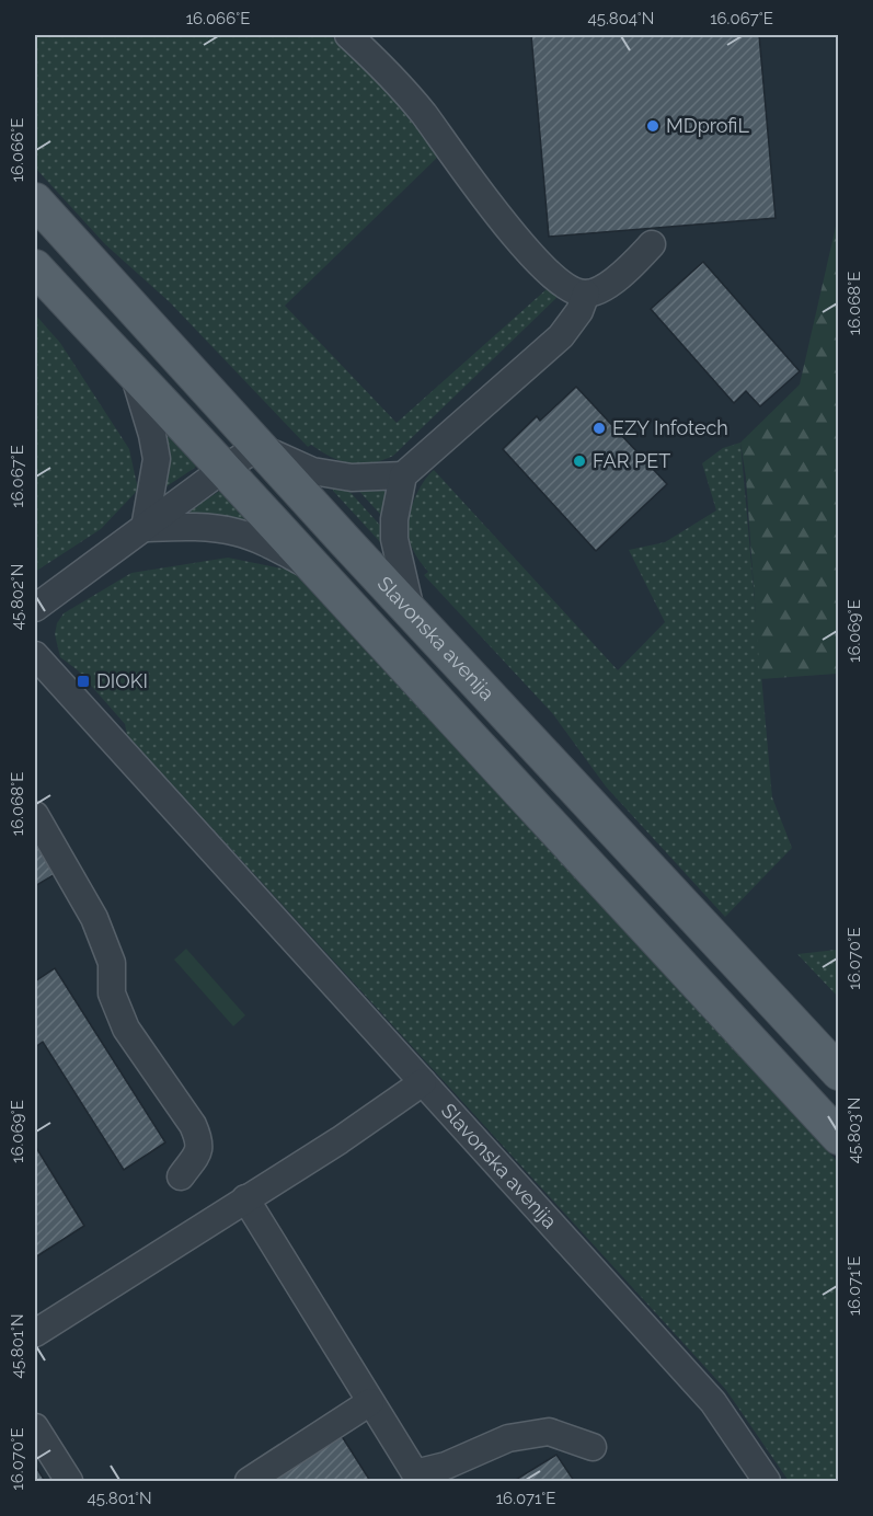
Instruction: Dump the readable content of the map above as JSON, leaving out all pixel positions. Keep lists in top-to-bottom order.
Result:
{
  "streets": {
    "main road": ["Slavonska avenija"]
  },
  "places": {
    "other": ["MDprofiL", "EZY Infotech", "FAR PET"],
    "transit": ["DIOKI"]
  },
  "coordinates": [
    "16.066°E",
    "45.804°N",
    "16.067°E",
    "16.068°E",
    "45.802°N",
    "16.069°E",
    "16.070°E",
    "45.803°N",
    "16.071°E",
    "45.801°N"
  ]
}
